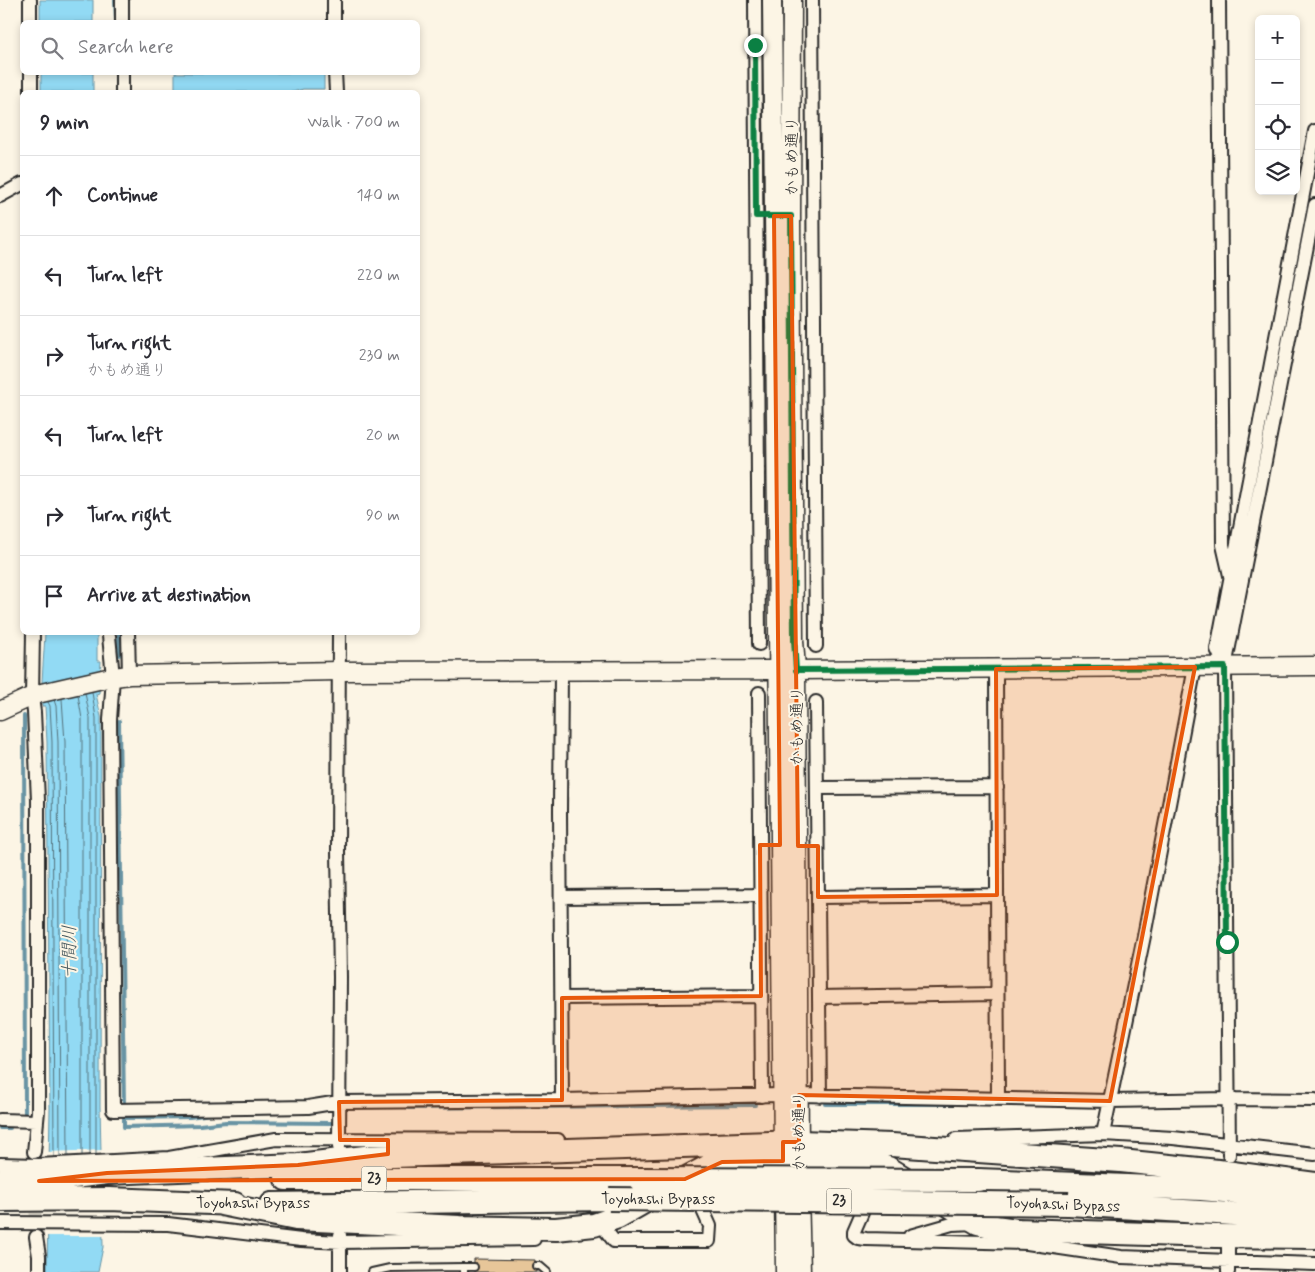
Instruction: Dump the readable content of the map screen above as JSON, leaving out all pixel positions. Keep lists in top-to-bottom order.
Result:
{
  "streets": {
    "highway": ["23", "Toyohashi Bypass"],
    "street": ["かもめ通り"]
  },
  "crossings": [
    ["かもめ通り", "23"],
    ["23", "Toyohashi Bypass"]
  ],
  "water": ["十間川"],
  "page": {
    "map_buttons": ["+", "−"],
    "search": "Search here",
    "heading": ["9 min", "Walk · 700 m"],
    "list": [
      ["Continue", "140 m"],
      ["Turn left", "220 m"],
      ["Turn right", "かもめ通り", "230 m"],
      ["Turn left", "20 m"],
      ["Turn right", "90 m"],
      "Arrive at destination"
    ]
  }
}
